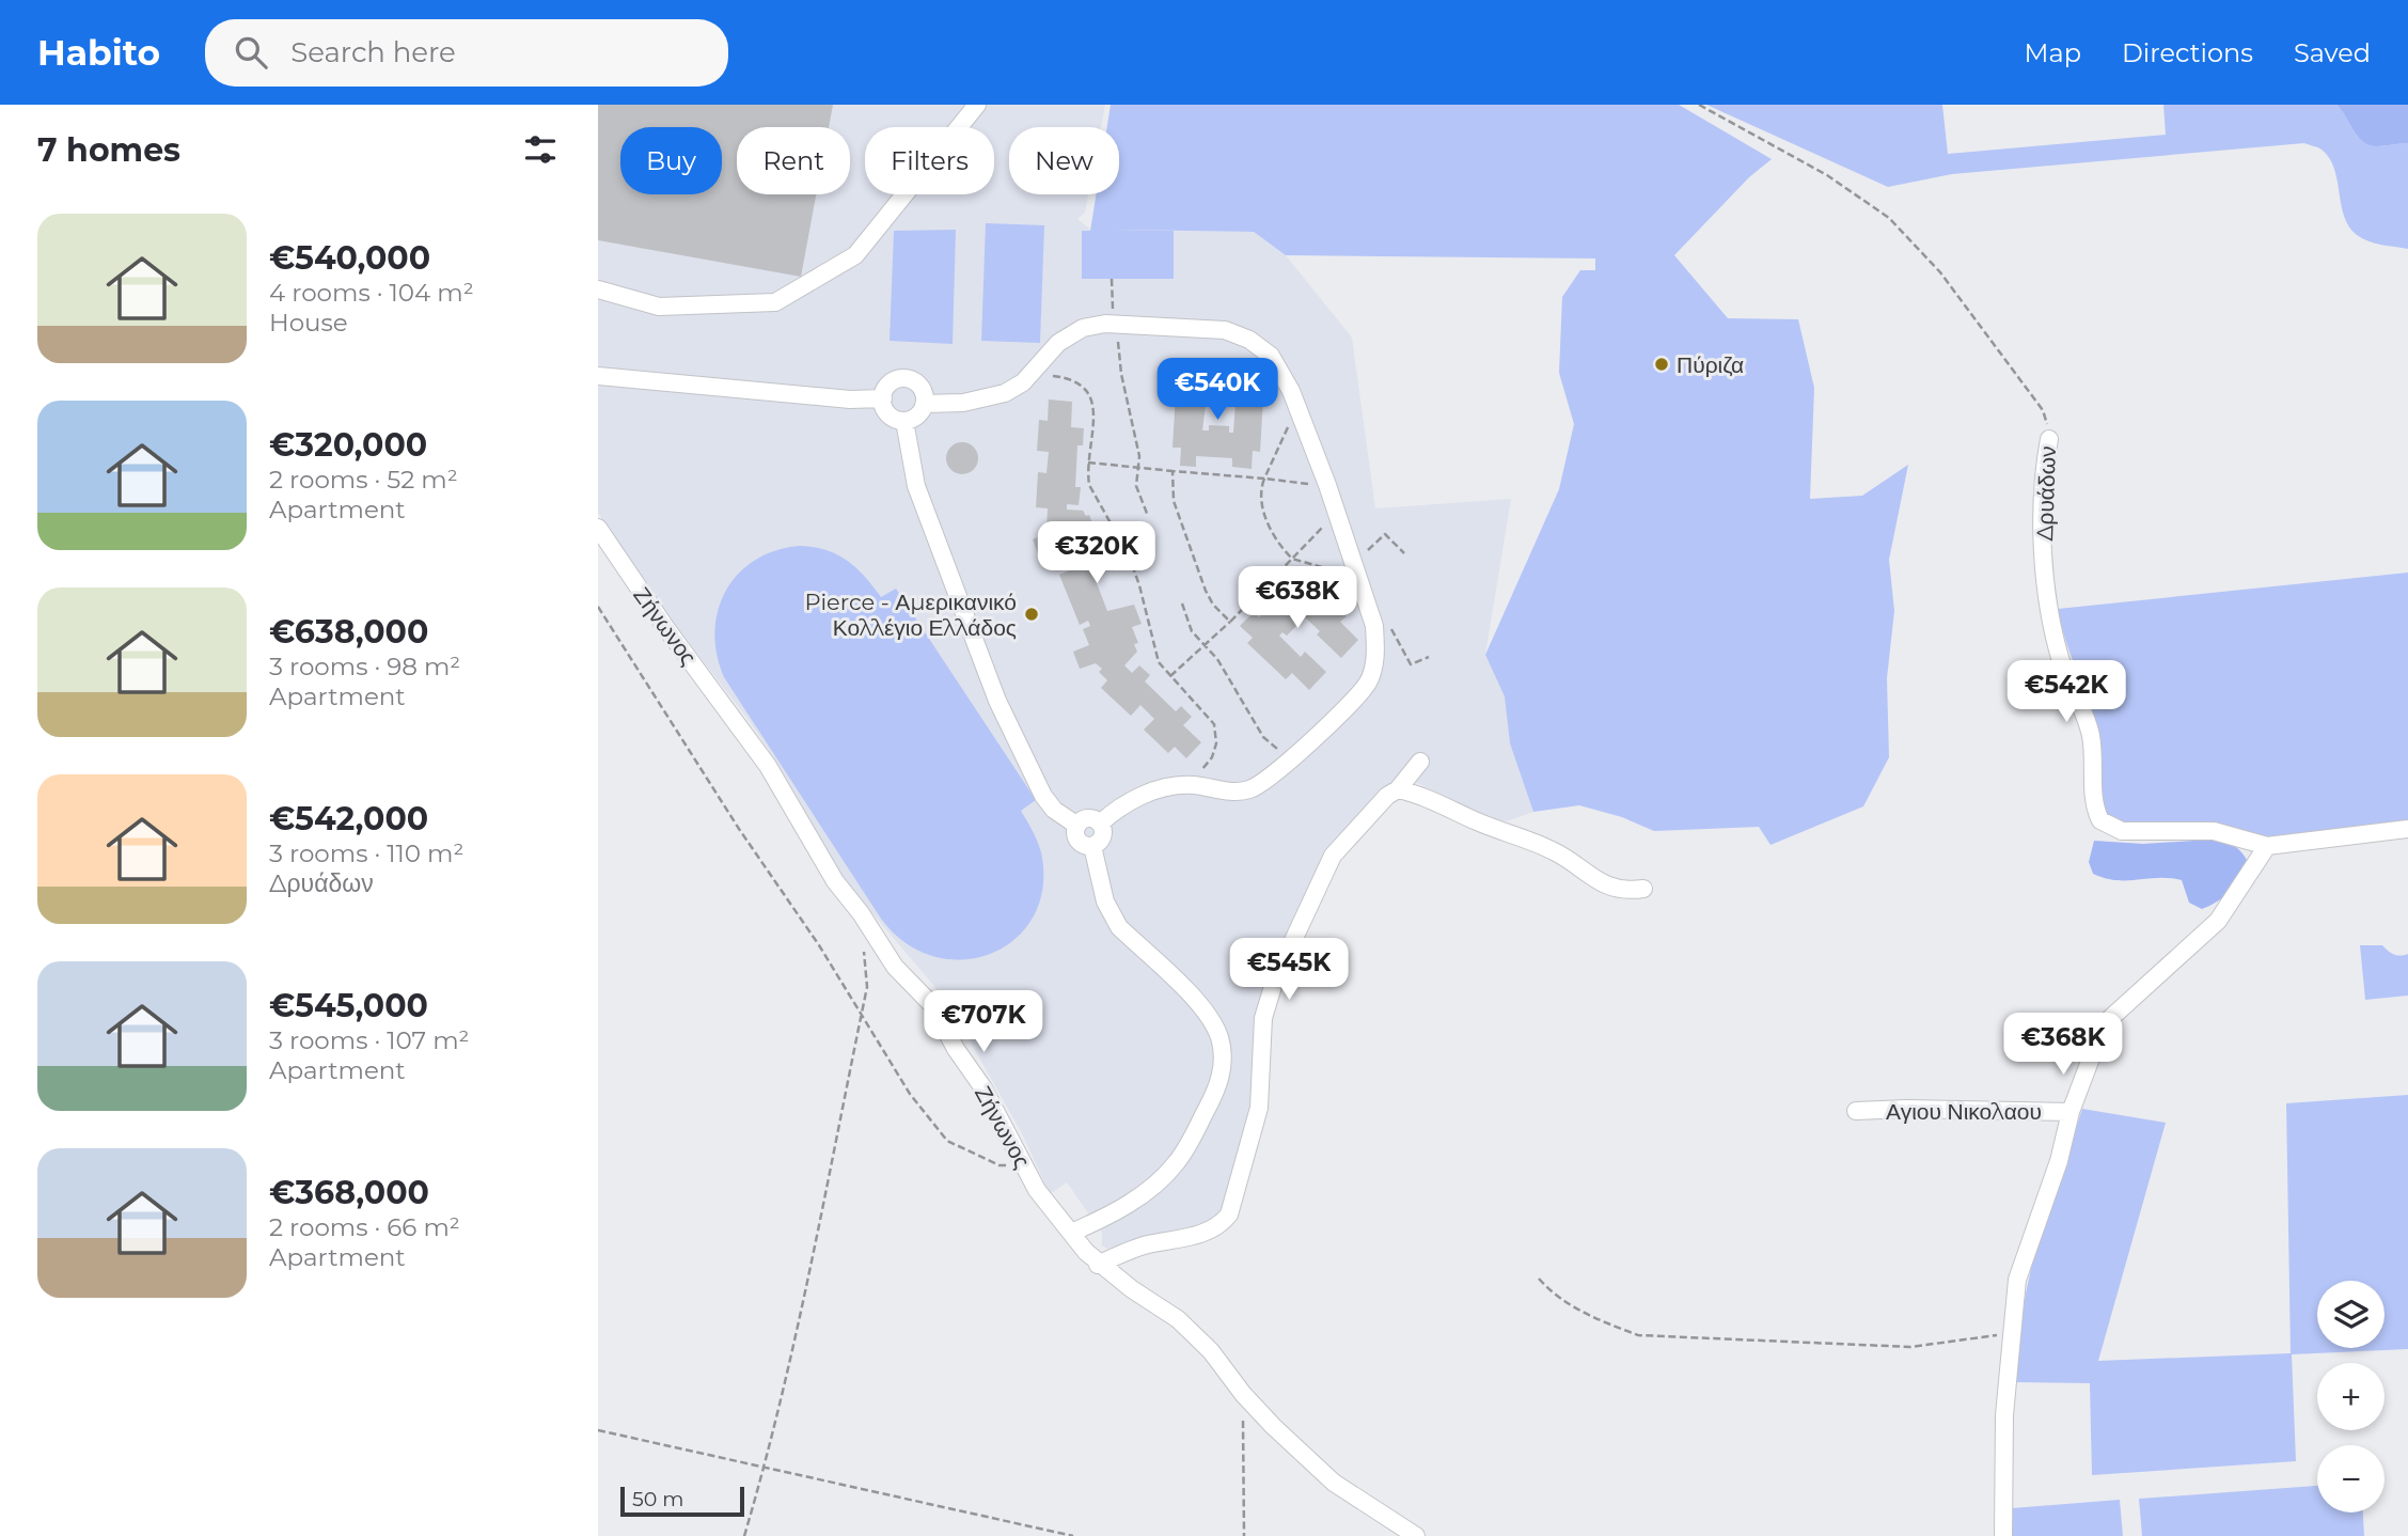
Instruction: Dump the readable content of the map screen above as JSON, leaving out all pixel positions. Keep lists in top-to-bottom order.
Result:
{
  "streets": {
    "street": ["Δρυάδων", "Ζήνωνος", "Αγιου Νικολαου"]
  },
  "places": ["Πύριζα", "Pierce - Αμερικανικό Κολλέγιο Ελλάδος"],
  "scale_bar": "50 m",
  "page": {
    "header": "Habito",
    "search": "Search here",
    "nav": ["Map", "Directions", "Saved"],
    "heading": "7 homes",
    "chip": [
      "Buy",
      "Rent",
      "Filters",
      "New"
    ],
    "list": [
      {
        "name": "€540,000",
        "note": "4 rooms · 104 m² · House"
      },
      {
        "name": "€320,000",
        "note": "2 rooms · 52 m² · Apartment"
      },
      {
        "name": "€638,000",
        "note": "3 rooms · 98 m² · Apartment"
      },
      {
        "name": "€542,000",
        "note": "3 rooms · 110 m² · Δρυάδων"
      },
      {
        "name": "€545,000",
        "note": "3 rooms · 107 m² · Apartment"
      },
      {
        "name": "€368,000",
        "note": "2 rooms · 66 m² · Apartment"
      }
    ],
    "price": [
      "€540K",
      "€320K",
      "€638K",
      "€542K",
      "€545K",
      "€707K",
      "€368K"
    ],
    "map_buttons": ["+", "−"],
    "scale": "50 m"
  }
}
